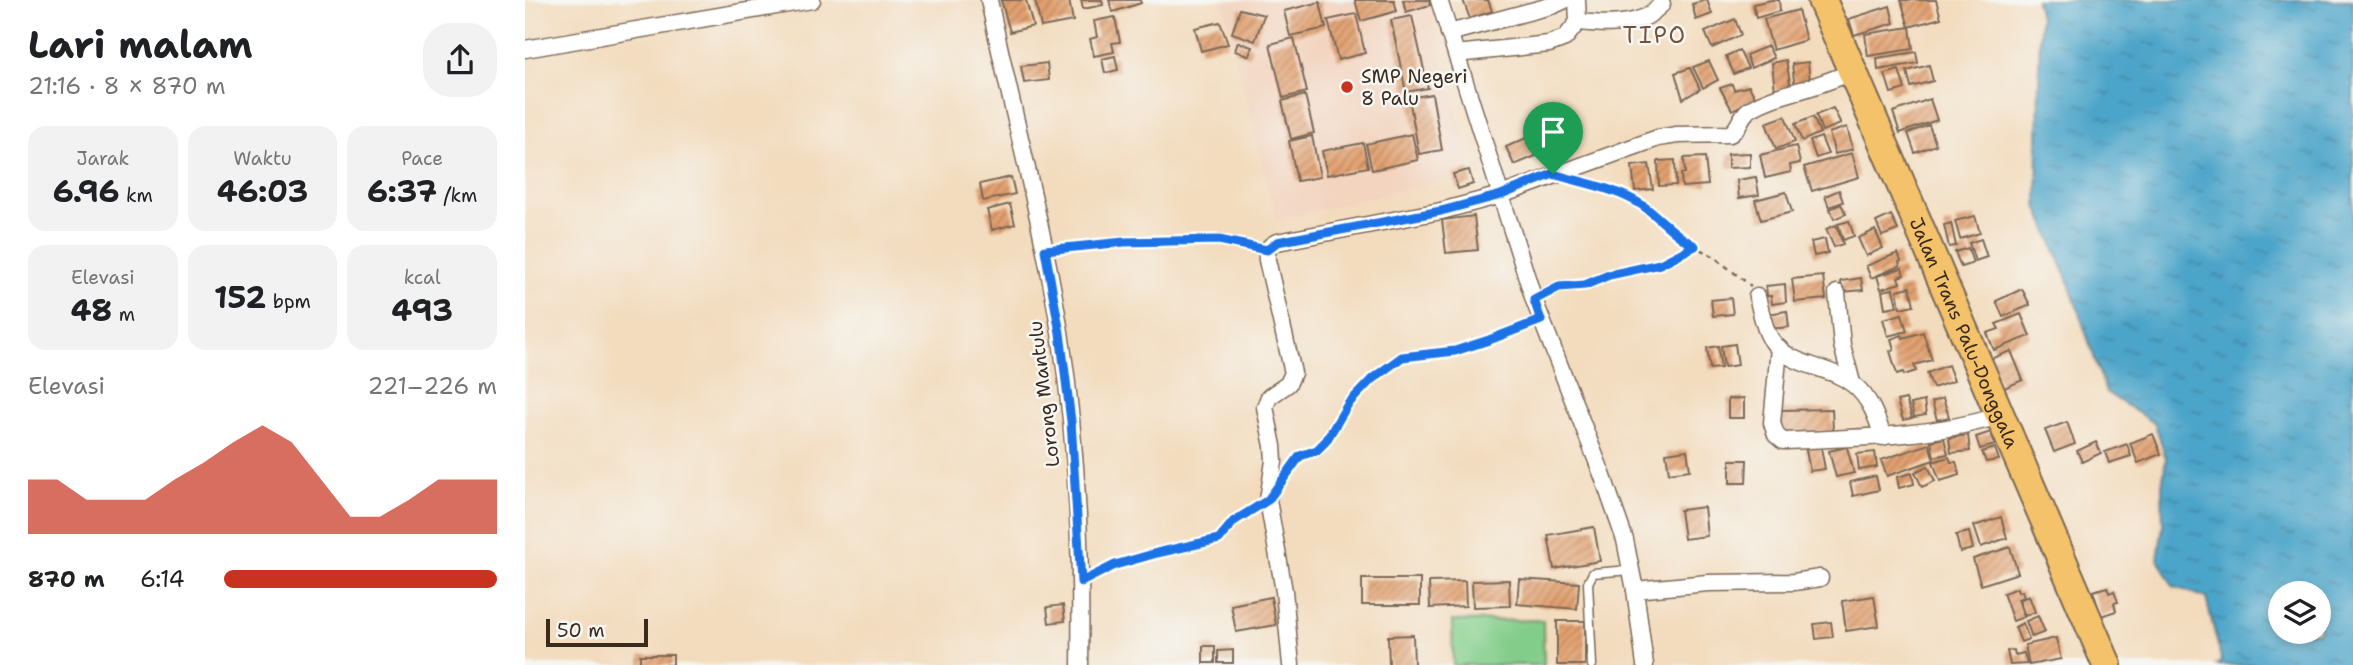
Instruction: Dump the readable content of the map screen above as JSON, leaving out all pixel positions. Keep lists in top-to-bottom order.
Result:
{
  "streets": {
    "highway": ["Jalan Trans Palu-Donggala"],
    "street": ["Lorong Mantulu"]
  },
  "districts": ["TIPO"],
  "places": ["SMP Negeri 8 Palu"],
  "scale_bar": "50 m",
  "page": {
    "heading": ["Lari malam", "21:16 · 8 × 870 m"],
    "stats": [
      ["Jarak", "6.96 km"],
      ["Waktu", "46:03"],
      ["Pace", "6:37 /km"],
      ["Elevasi", "48 m"],
      ["152 bpm"],
      ["kcal", "493"]
    ],
    "chart": ["Elevasi", "221–226 m"],
    "list": [
      {
        "name": "870 m",
        "note": "6:14"
      }
    ],
    "scale": "50 m"
  }
}
